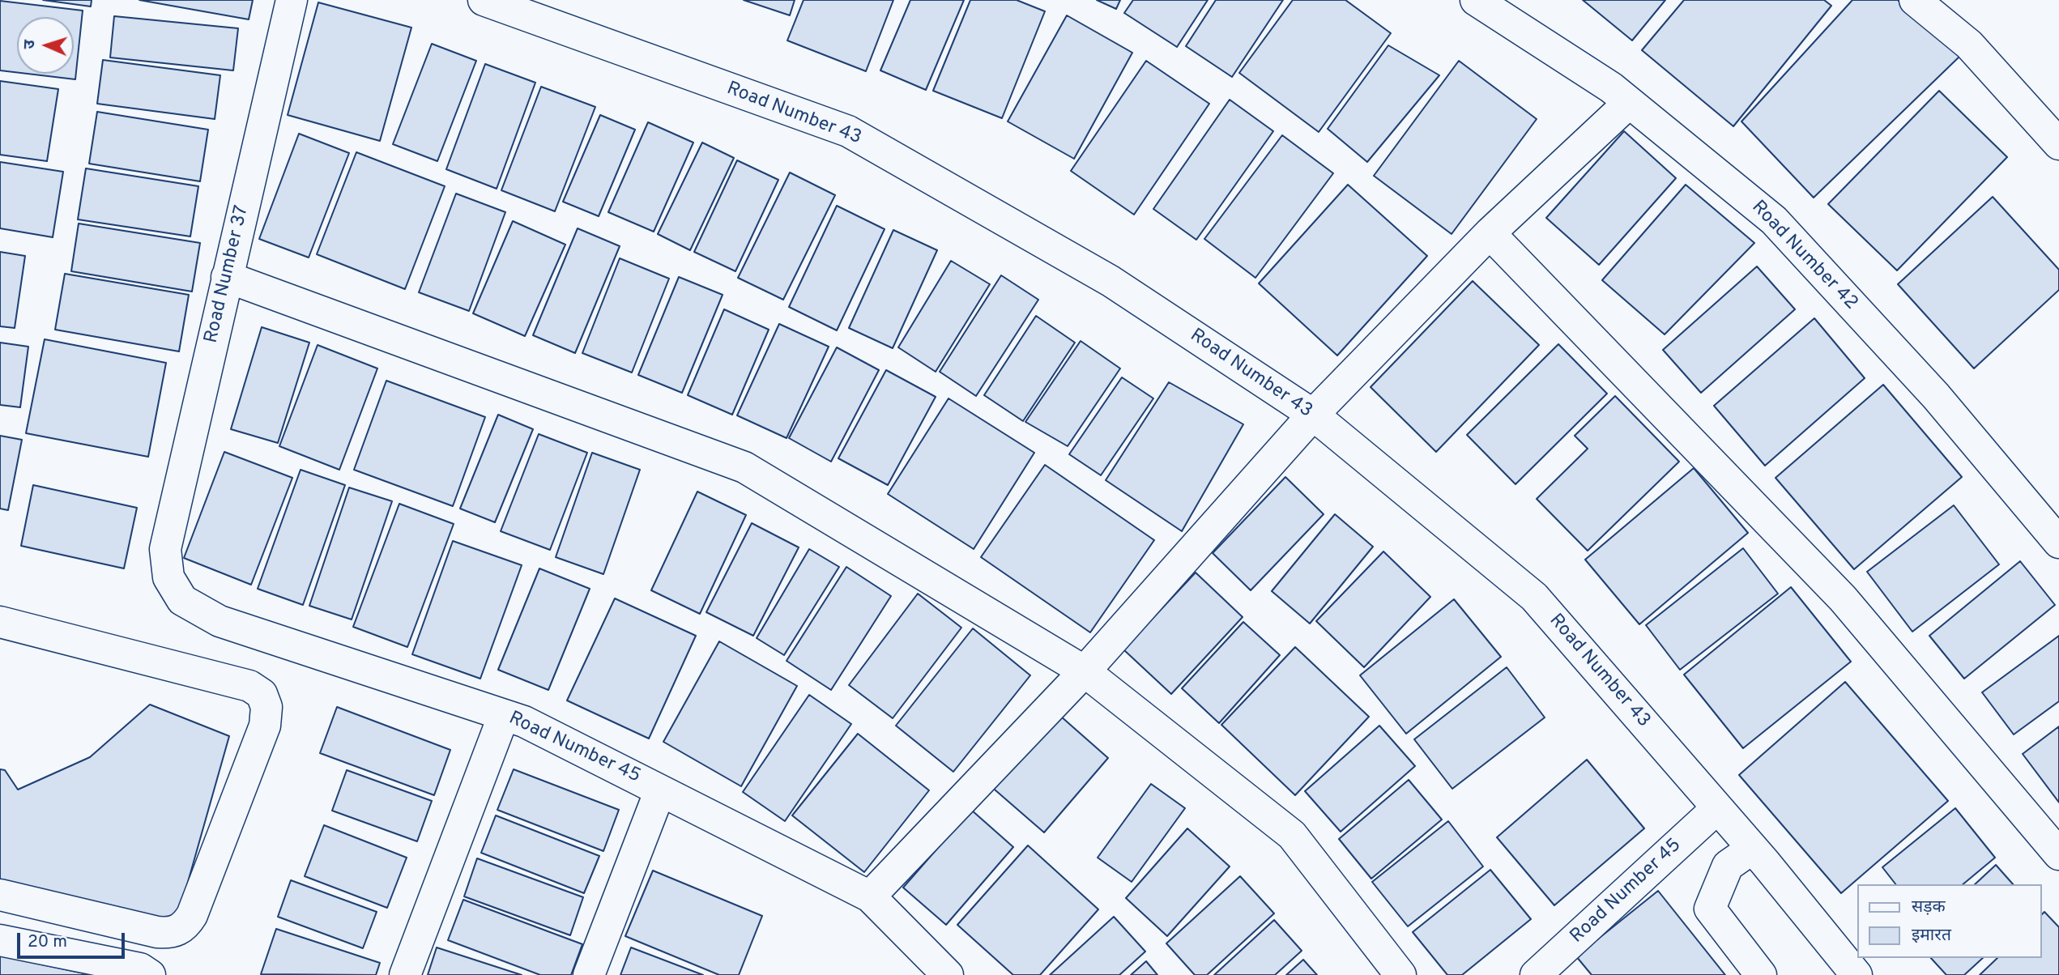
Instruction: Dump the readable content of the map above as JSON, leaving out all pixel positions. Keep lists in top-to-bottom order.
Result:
{
  "streets": {
    "street": [
      "Road Number 43",
      "Road Number 42",
      "Road Number 37",
      "Road Number 45"
    ]
  },
  "crossings": [
    ["Road Number 43", "Road Number 45"],
    ["Road Number 37", "Road Number 45"]
  ],
  "legend": ["सड़क", "इमारत"],
  "scale_bar": "20 m",
  "north": "left"
}
